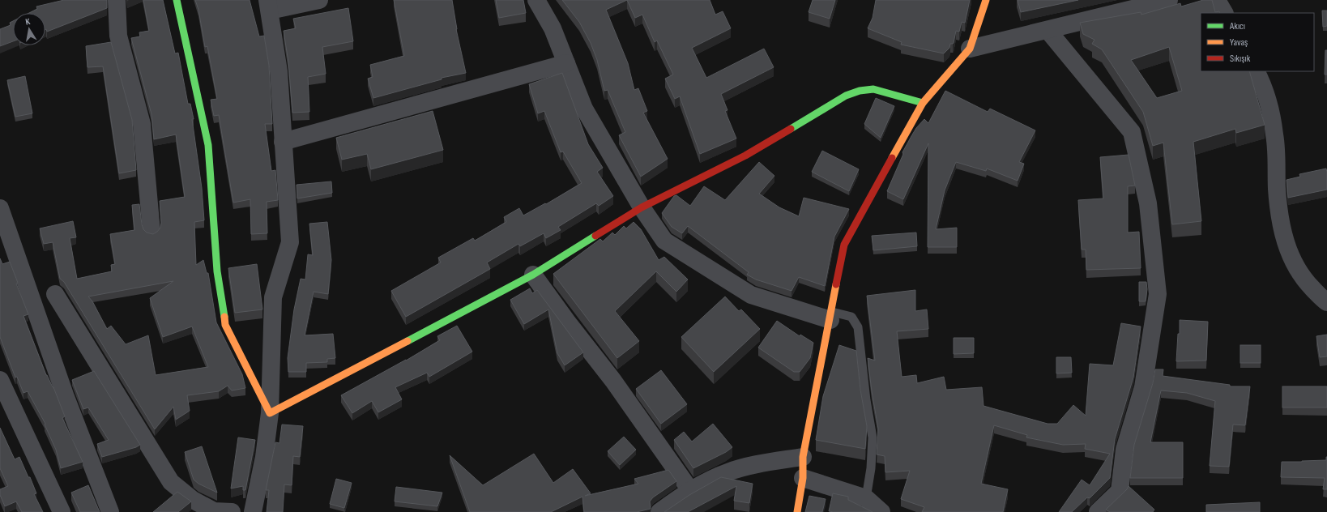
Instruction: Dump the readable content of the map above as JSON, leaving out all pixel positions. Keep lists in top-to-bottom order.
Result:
{
  "legend": ["Akıcı", "Yavaş", "Sıkışık"],
  "north": "top"
}
